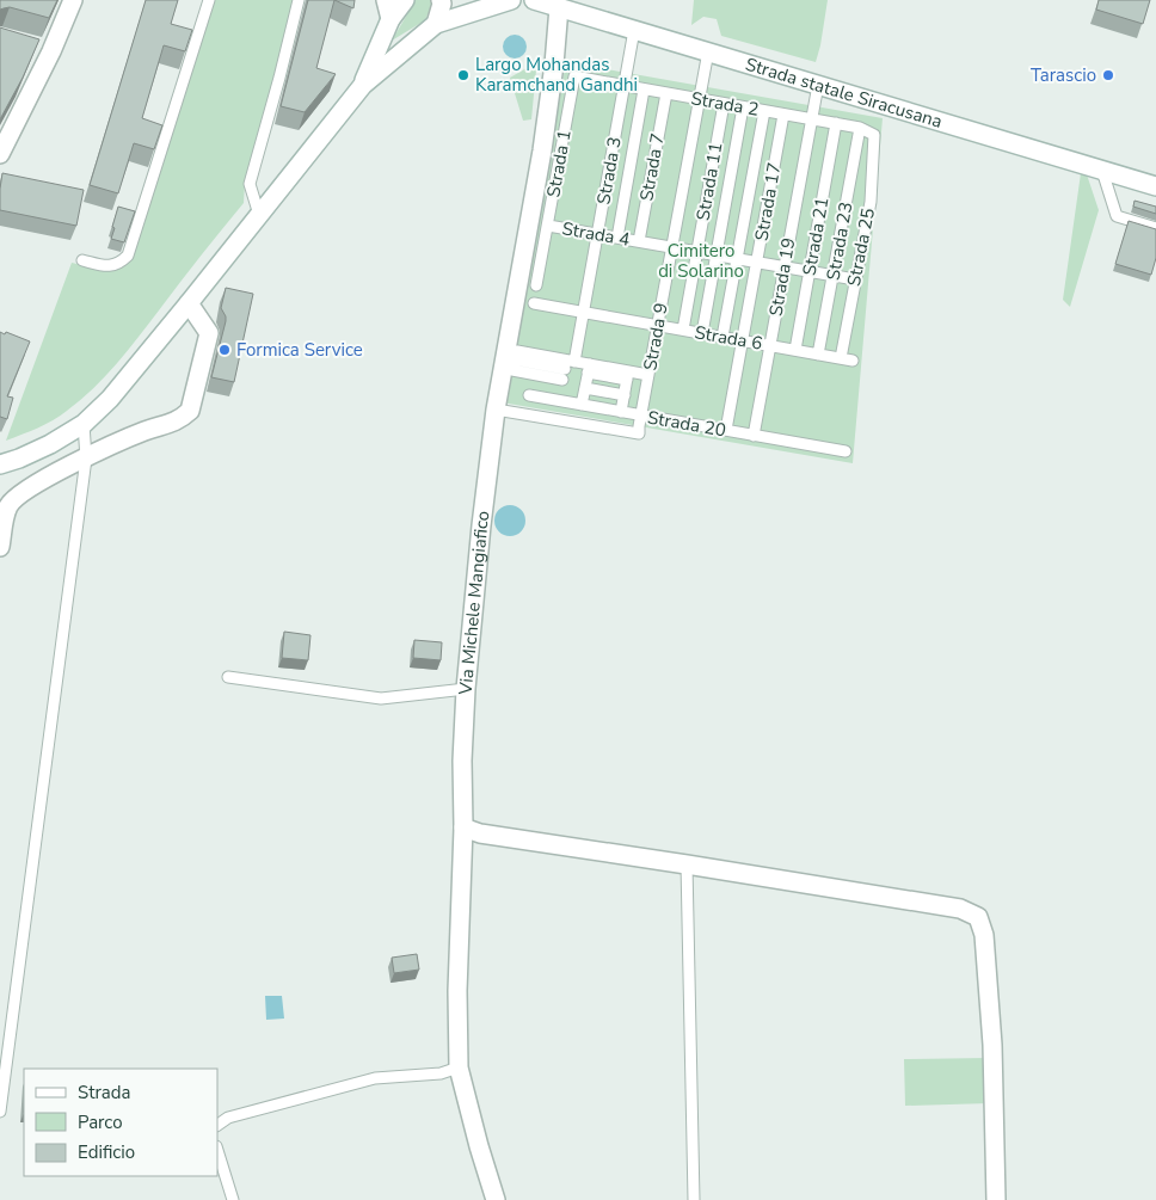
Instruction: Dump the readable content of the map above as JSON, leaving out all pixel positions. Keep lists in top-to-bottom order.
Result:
{
  "streets": {
    "street": ["Strada statale Siracusana", "Via Michele Mangiafico"],
    "lane": [
      "Strada 2",
      "Strada 1",
      "Strada 7",
      "Strada 3",
      "Strada 11",
      "Strada 17",
      "Strada 4",
      "Strada 21",
      "Strada 23",
      "Strada 25",
      "Strada 19",
      "Strada 9",
      "Strada 6",
      "Strada 20"
    ]
  },
  "crossings": [
    ["Strada statale Siracusana", "Strada 3"],
    ["Strada statale Siracusana", "Strada 19"],
    ["Strada statale Siracusana", "Strada 9"],
    ["Strada statale Siracusana", "Via Michele Mangiafico"],
    ["Strada 2", "Strada 1"],
    ["Strada 2", "Strada 7"],
    ["Strada 2", "Strada 3"],
    ["Strada 2", "Strada 11"],
    ["Strada 2", "Strada 17"],
    ["Strada 2", "Strada 21"],
    ["Strada 2", "Strada 23"],
    ["Strada 2", "Strada 25"],
    ["Strada 2", "Strada 19"],
    ["Strada 2", "Strada 9"],
    ["Strada 1", "Strada 4"],
    ["Strada 7", "Strada 4"],
    ["Strada 3", "Strada 4"],
    ["Strada 3", "Strada 6"],
    ["Strada 3", "Strada 20"],
    ["Strada 11", "Strada 4"],
    ["Strada 11", "Strada 6"],
    ["Strada 17", "Strada 4"],
    ["Strada 17", "Strada 6"],
    ["Strada 17", "Strada 20"],
    ["Strada 4", "Strada 21"],
    ["Strada 4", "Strada 23"],
    ["Strada 4", "Strada 25"],
    ["Strada 4", "Strada 19"],
    ["Strada 4", "Strada 9"],
    ["Strada 21", "Strada 6"],
    ["Strada 23", "Strada 6"],
    ["Strada 25", "Strada 6"],
    ["Strada 19", "Strada 6"],
    ["Strada 19", "Strada 20"],
    ["Strada 9", "Strada 6"],
    ["Strada 9", "Strada 20"],
    ["Strada 9", "Via Michele Mangiafico"]
  ],
  "parks": ["Cimitero di Solarino"],
  "places": ["Largo Mohandas Karamchand Gandhi", "Tarascio", "Formica Service"],
  "legend": ["Strada", "Parco", "Edificio"]
}
